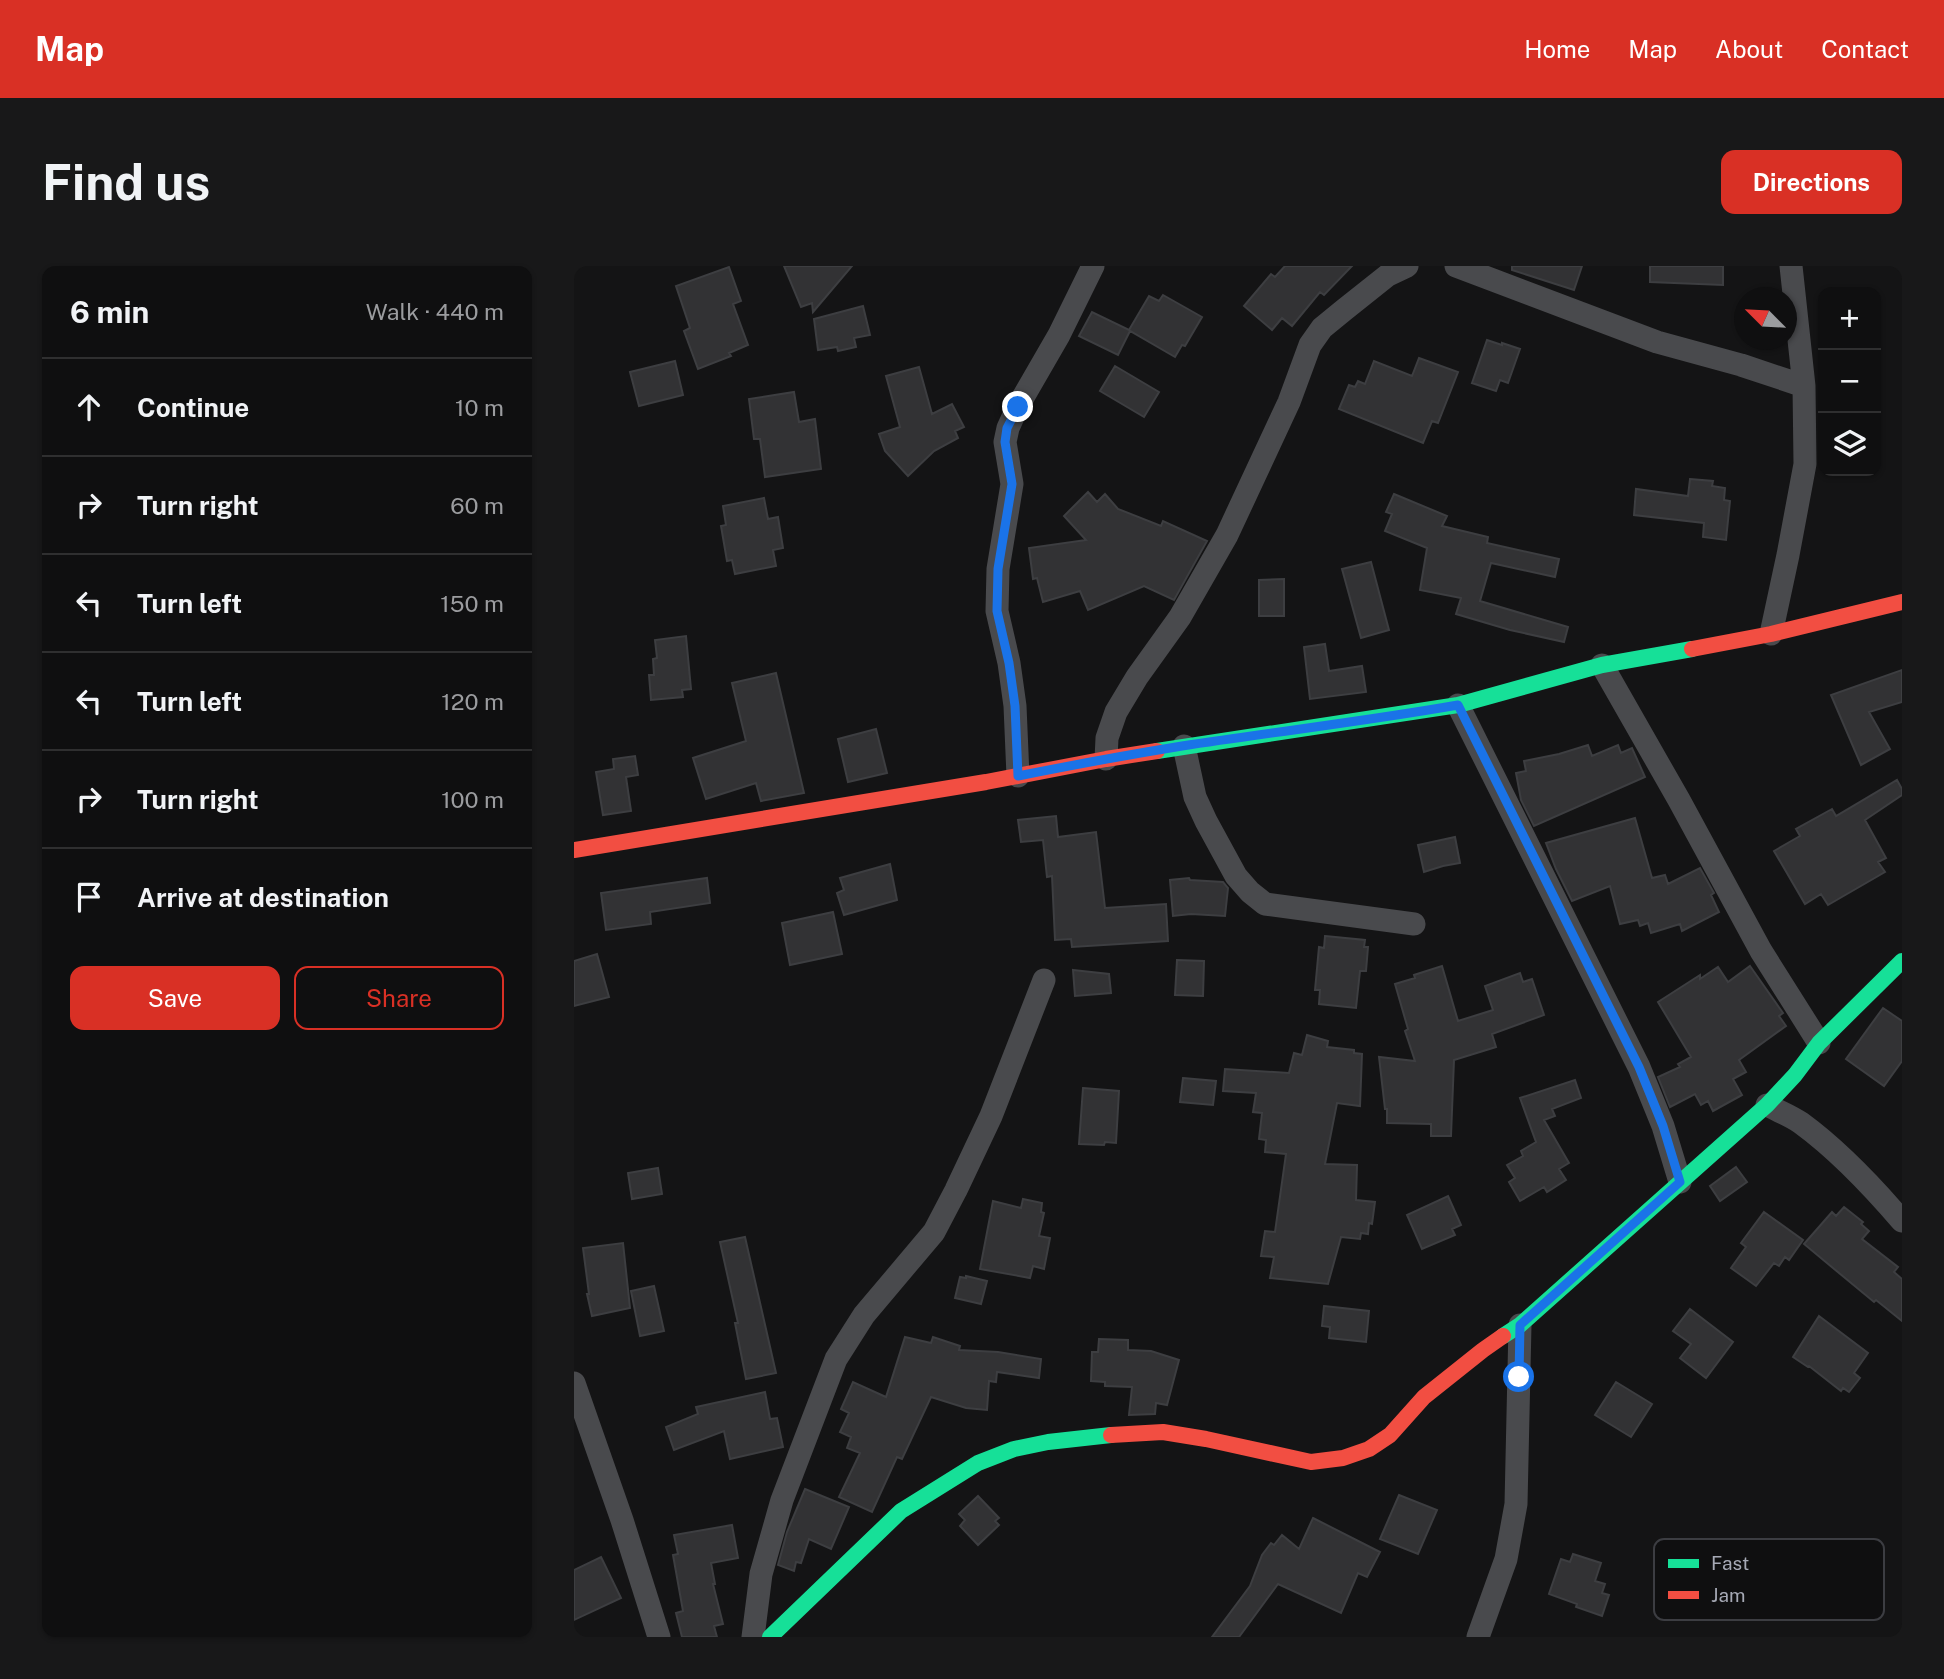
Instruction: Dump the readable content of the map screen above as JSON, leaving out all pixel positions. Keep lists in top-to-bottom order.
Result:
{
  "legend": ["Fast", "Jam"],
  "north": "top left",
  "page": {
    "header": "Map",
    "nav": [
      "Home",
      "Map",
      "About",
      "Contact"
    ],
    "buttons": [
      "Directions",
      ["Save", "Share"]
    ],
    "title": "Find us",
    "heading": ["6 min", "Walk · 440 m"],
    "map_buttons": ["+", "−"],
    "list": [
      ["Continue", "10 m"],
      ["Turn right", "60 m"],
      ["Turn left", "150 m"],
      ["Turn left", "120 m"],
      ["Turn right", "100 m"],
      "Arrive at destination"
    ]
  }
}
